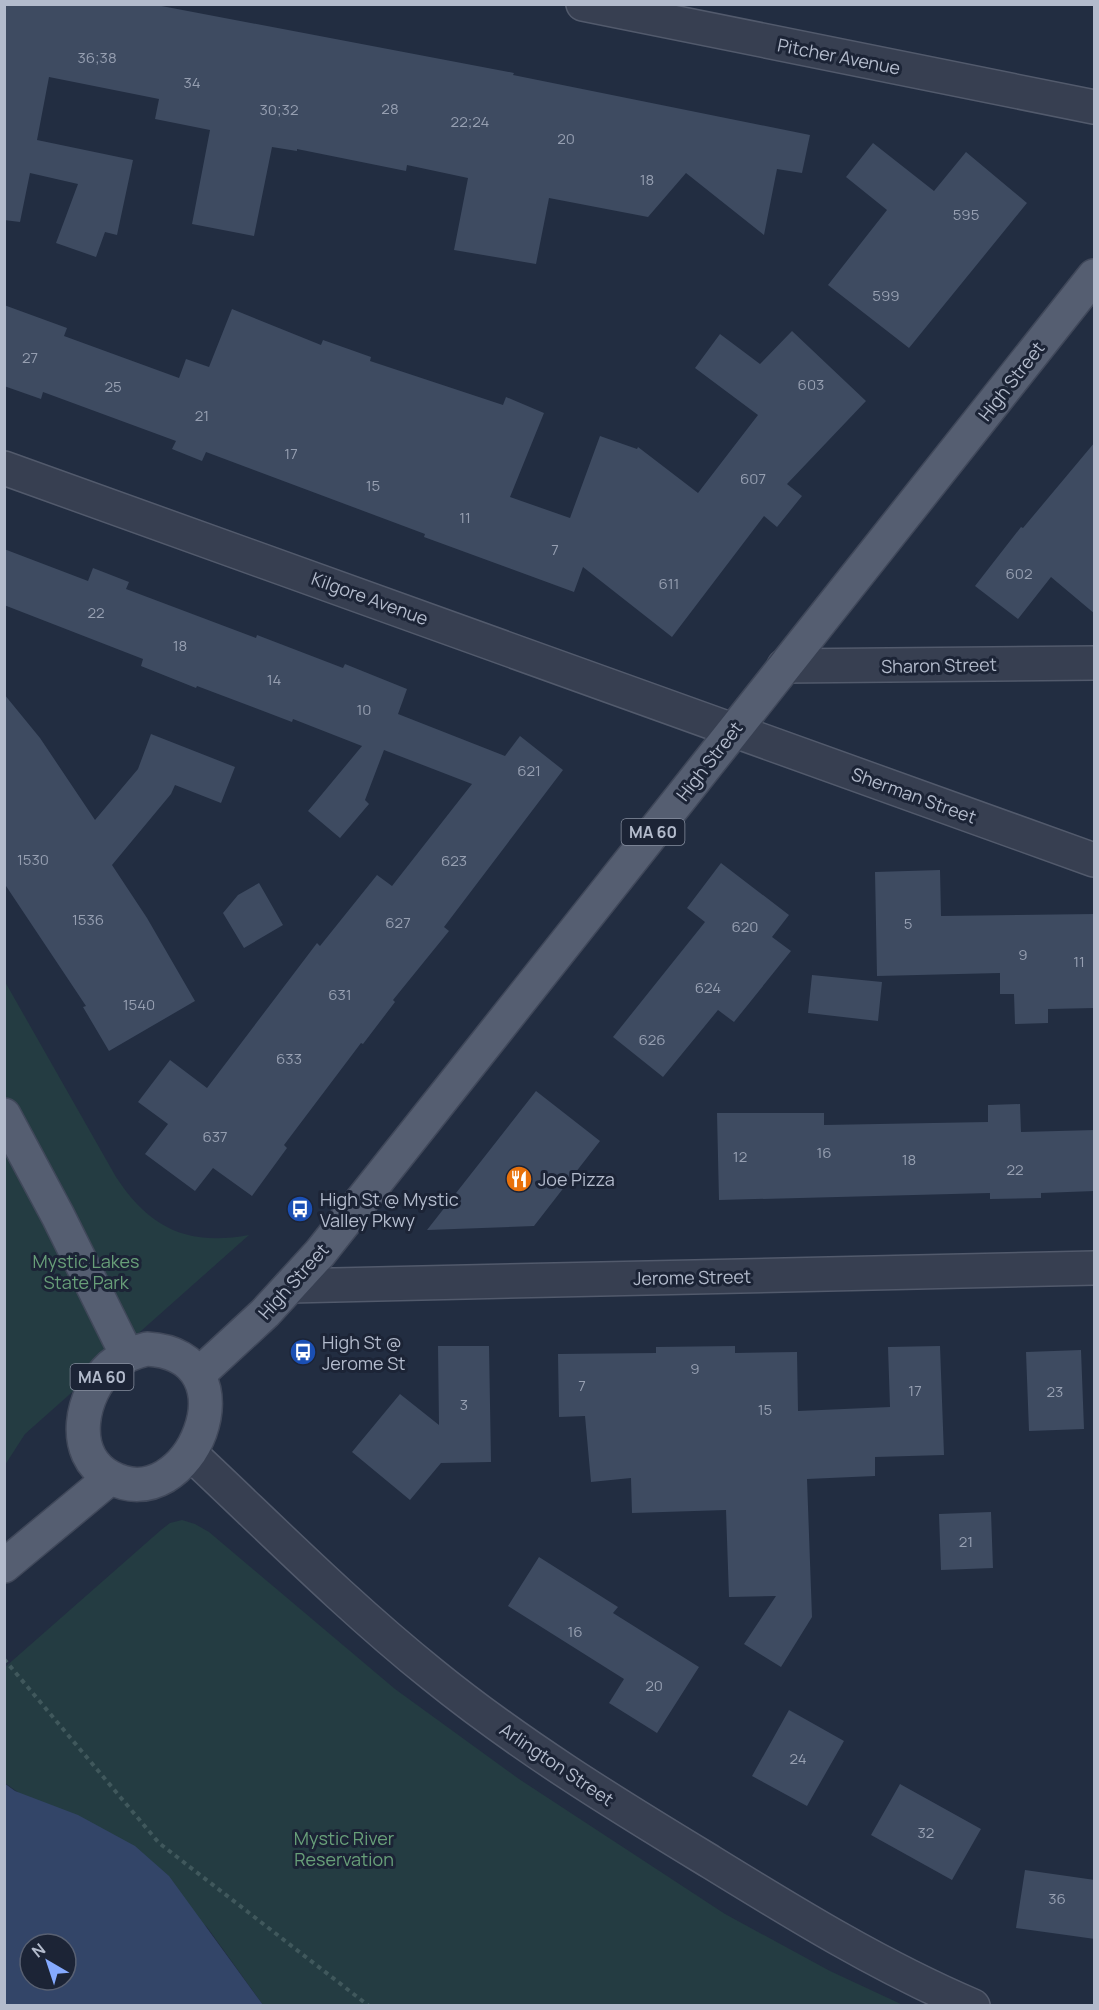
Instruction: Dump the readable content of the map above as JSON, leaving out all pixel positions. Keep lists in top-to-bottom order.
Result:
{
  "streets": {
    "main road": ["High Street", "MA 60"],
    "street": [
      "Pitcher Avenue",
      "Kilgore Avenue",
      "Sharon Street",
      "Sherman Street",
      "Jerome Street",
      "Arlington Street"
    ]
  },
  "crossings": [
    ["High Street", "Kilgore Avenue"],
    ["High Street", "Sharon Street"],
    ["High Street", "Sherman Street"],
    ["High Street", "MA 60"],
    ["High Street", "Jerome Street"],
    ["High Street", "Arlington Street"],
    ["Kilgore Avenue", "Sherman Street"],
    ["MA 60", "Arlington Street"]
  ],
  "parks": ["Mystic Lakes State Park", "Mystic River Reservation"],
  "places": {
    "restaurant": ["Joe Pizza"],
    "bus stop": ["High St @ Mystic Valley Pkwy", "High St @ Jerome St"]
  },
  "house_numbers": [
    "36;38",
    "34",
    "28",
    "30;32",
    "22;24",
    "20",
    "18",
    "595",
    "599",
    "27",
    "603",
    "25",
    "21",
    "17",
    "607",
    "15",
    "11",
    "7",
    "602",
    "611",
    "22",
    "18",
    "14",
    "10",
    "621",
    "1530",
    "623",
    "1536",
    "627",
    "5",
    "620",
    "9",
    "11",
    "624",
    "631",
    "1540",
    "626",
    "633",
    "637",
    "16",
    "12",
    "18",
    "22",
    "9",
    "7",
    "17",
    "23",
    "3",
    "15",
    "21",
    "16",
    "20",
    "24",
    "32",
    "36"
  ],
  "north": "top left"
}
